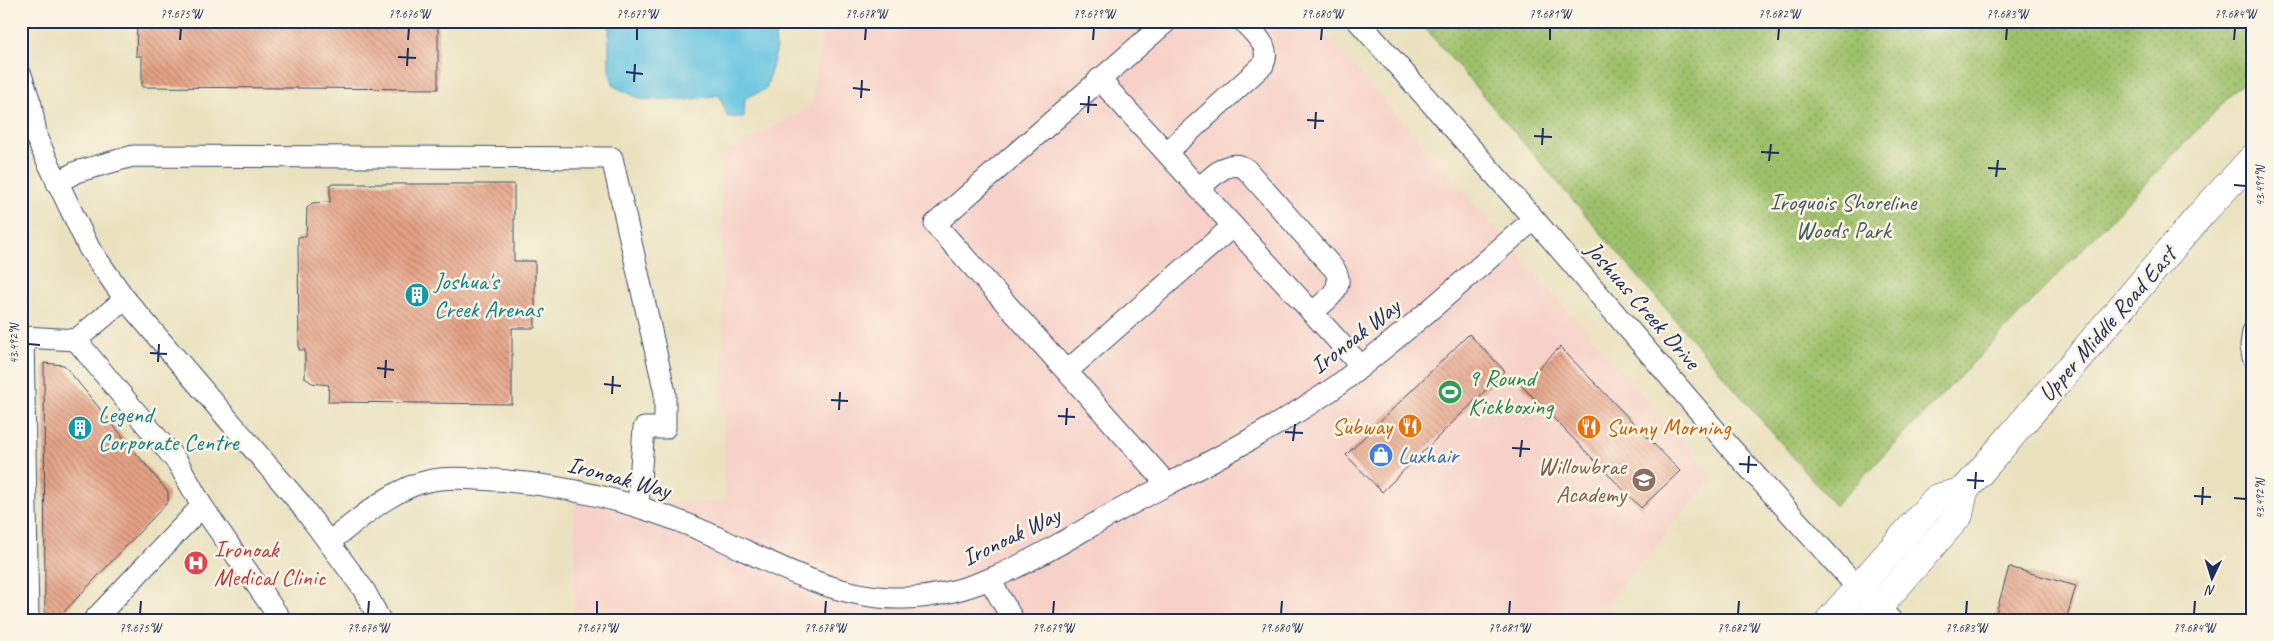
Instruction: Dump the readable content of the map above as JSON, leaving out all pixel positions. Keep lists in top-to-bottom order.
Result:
{
  "streets": {
    "main road": ["Upper Middle Road East"],
    "street": ["Joshuas Creek Drive", "Ironoak Way"]
  },
  "crossings": [
    ["Joshuas Creek Drive", "Upper Middle Road East"],
    ["Joshuas Creek Drive", "Ironoak Way"]
  ],
  "parks": ["Iroquois Shoreline Woods Park"],
  "places": {
    "building": ["Joshua's Creek Arenas", "Legend Corporate Centre"],
    "sports": ["9 Round Kickboxing"],
    "restaurant": ["Subway", "Sunny Morning"],
    "shop": ["Luxhair"],
    "school or university": ["Willowbrae Academy"],
    "hospital": ["Ironoak Medical Clinic"]
  },
  "north": "bottom",
  "coordinates": [
    "79.675°W",
    "79.676°W",
    "79.677°W",
    "79.678°W",
    "79.679°W",
    "79.680°W",
    "79.681°W",
    "79.682°W",
    "79.683°W",
    "79.684°W",
    "43.491°N",
    "43.492°N"
  ]
}
